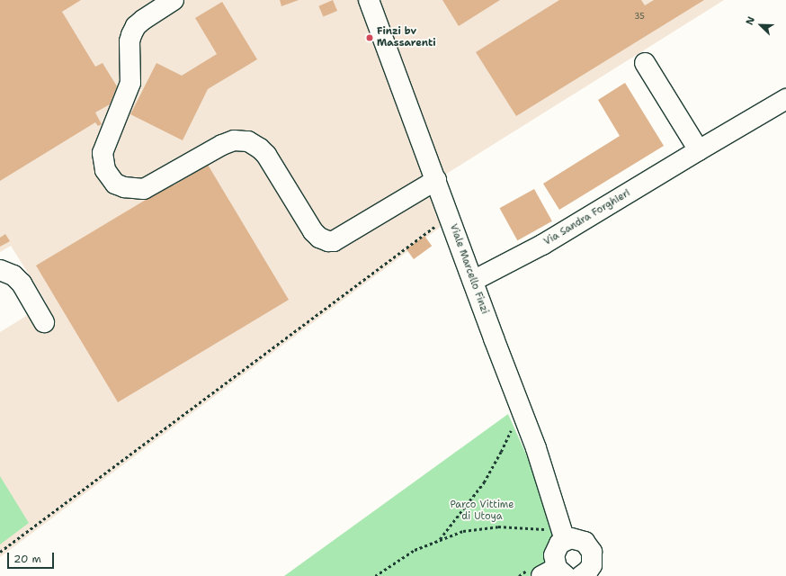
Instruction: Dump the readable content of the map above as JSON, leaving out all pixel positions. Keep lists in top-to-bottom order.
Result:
{
  "streets": {
    "street": ["Via Sandra Forghieri", "Viale Marcello Finzi"]
  },
  "crossings": [
    ["Via Sandra Forghieri", "Viale Marcello Finzi"]
  ],
  "parks": ["Parco Vittime di Utoya"],
  "places": ["Finzi bv Massarenti"],
  "house_numbers": ["35"],
  "scale_bar": "20 m",
  "north": "top left"
}
